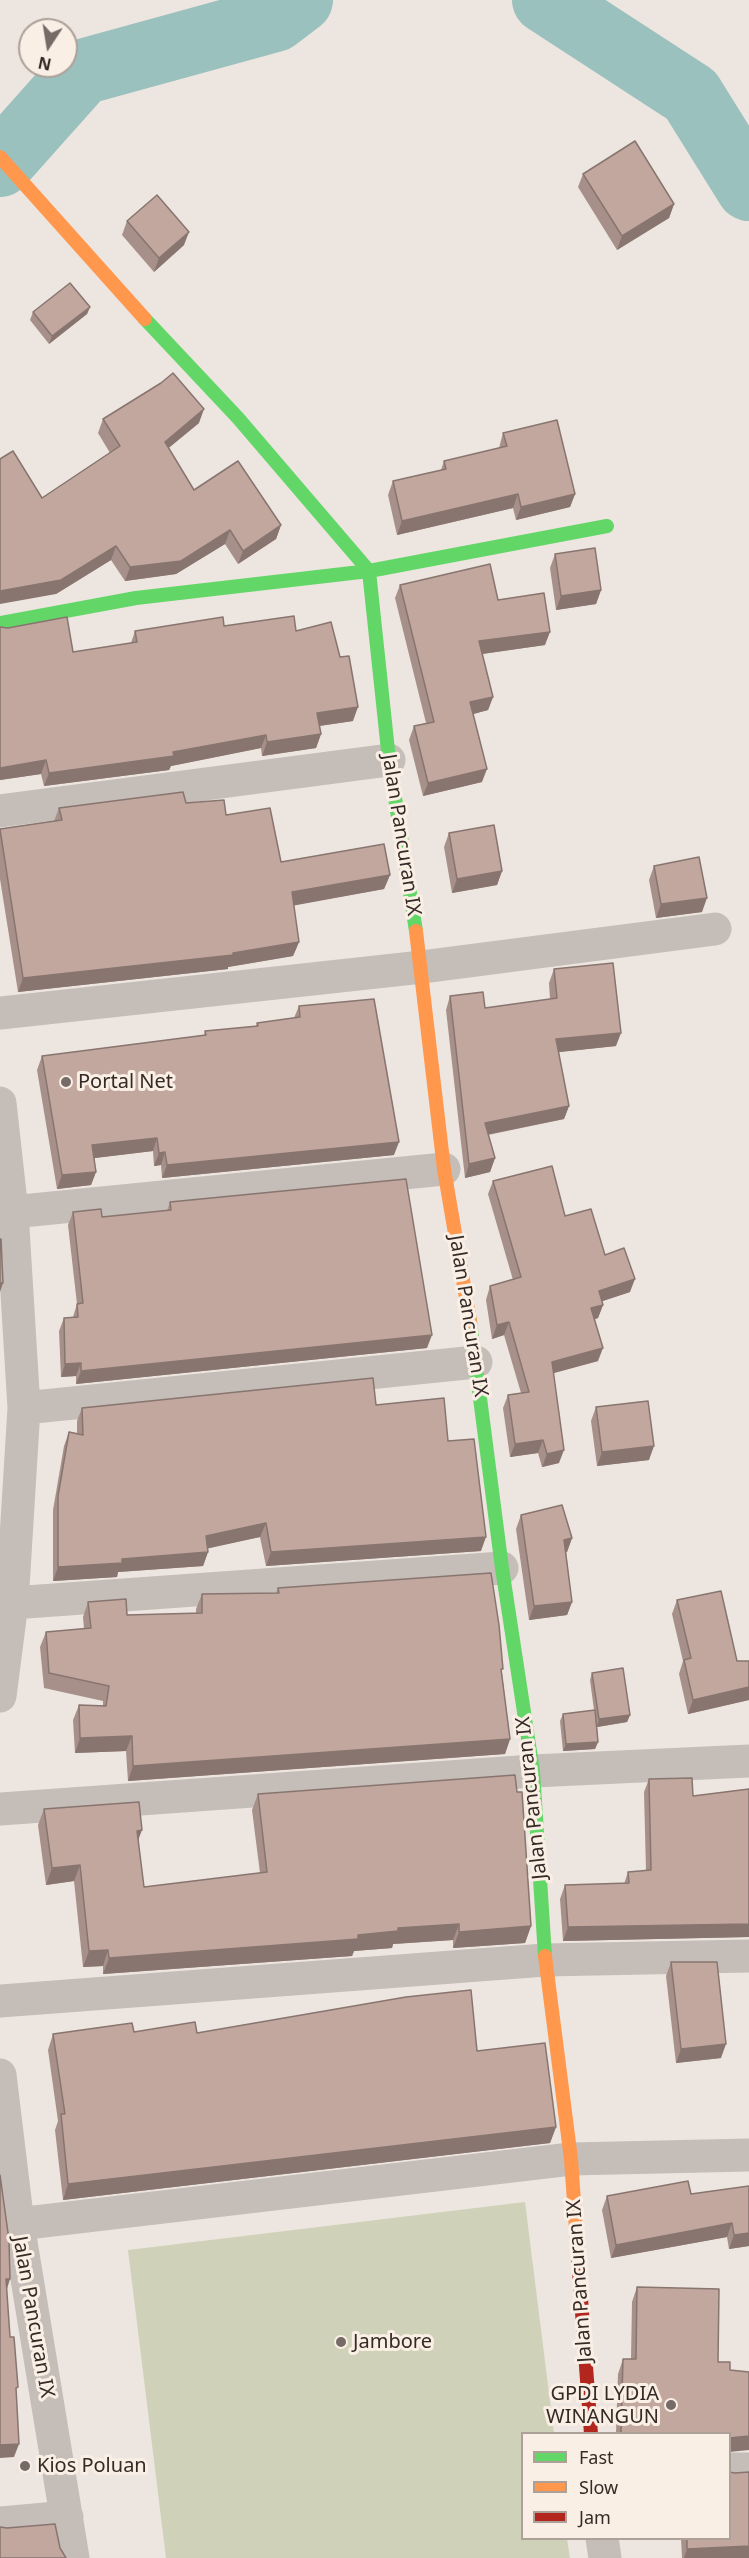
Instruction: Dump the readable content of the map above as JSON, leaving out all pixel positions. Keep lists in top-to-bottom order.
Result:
{
  "streets": {
    "street": ["Jalan Pancuran IX"]
  },
  "places": [
    "Portal Net",
    "Jambore",
    "GPDI LYDIA WINANGUN",
    "Kios Poluan"
  ],
  "legend": ["Fast", "Slow", "Jam"],
  "north": "bottom"
}
